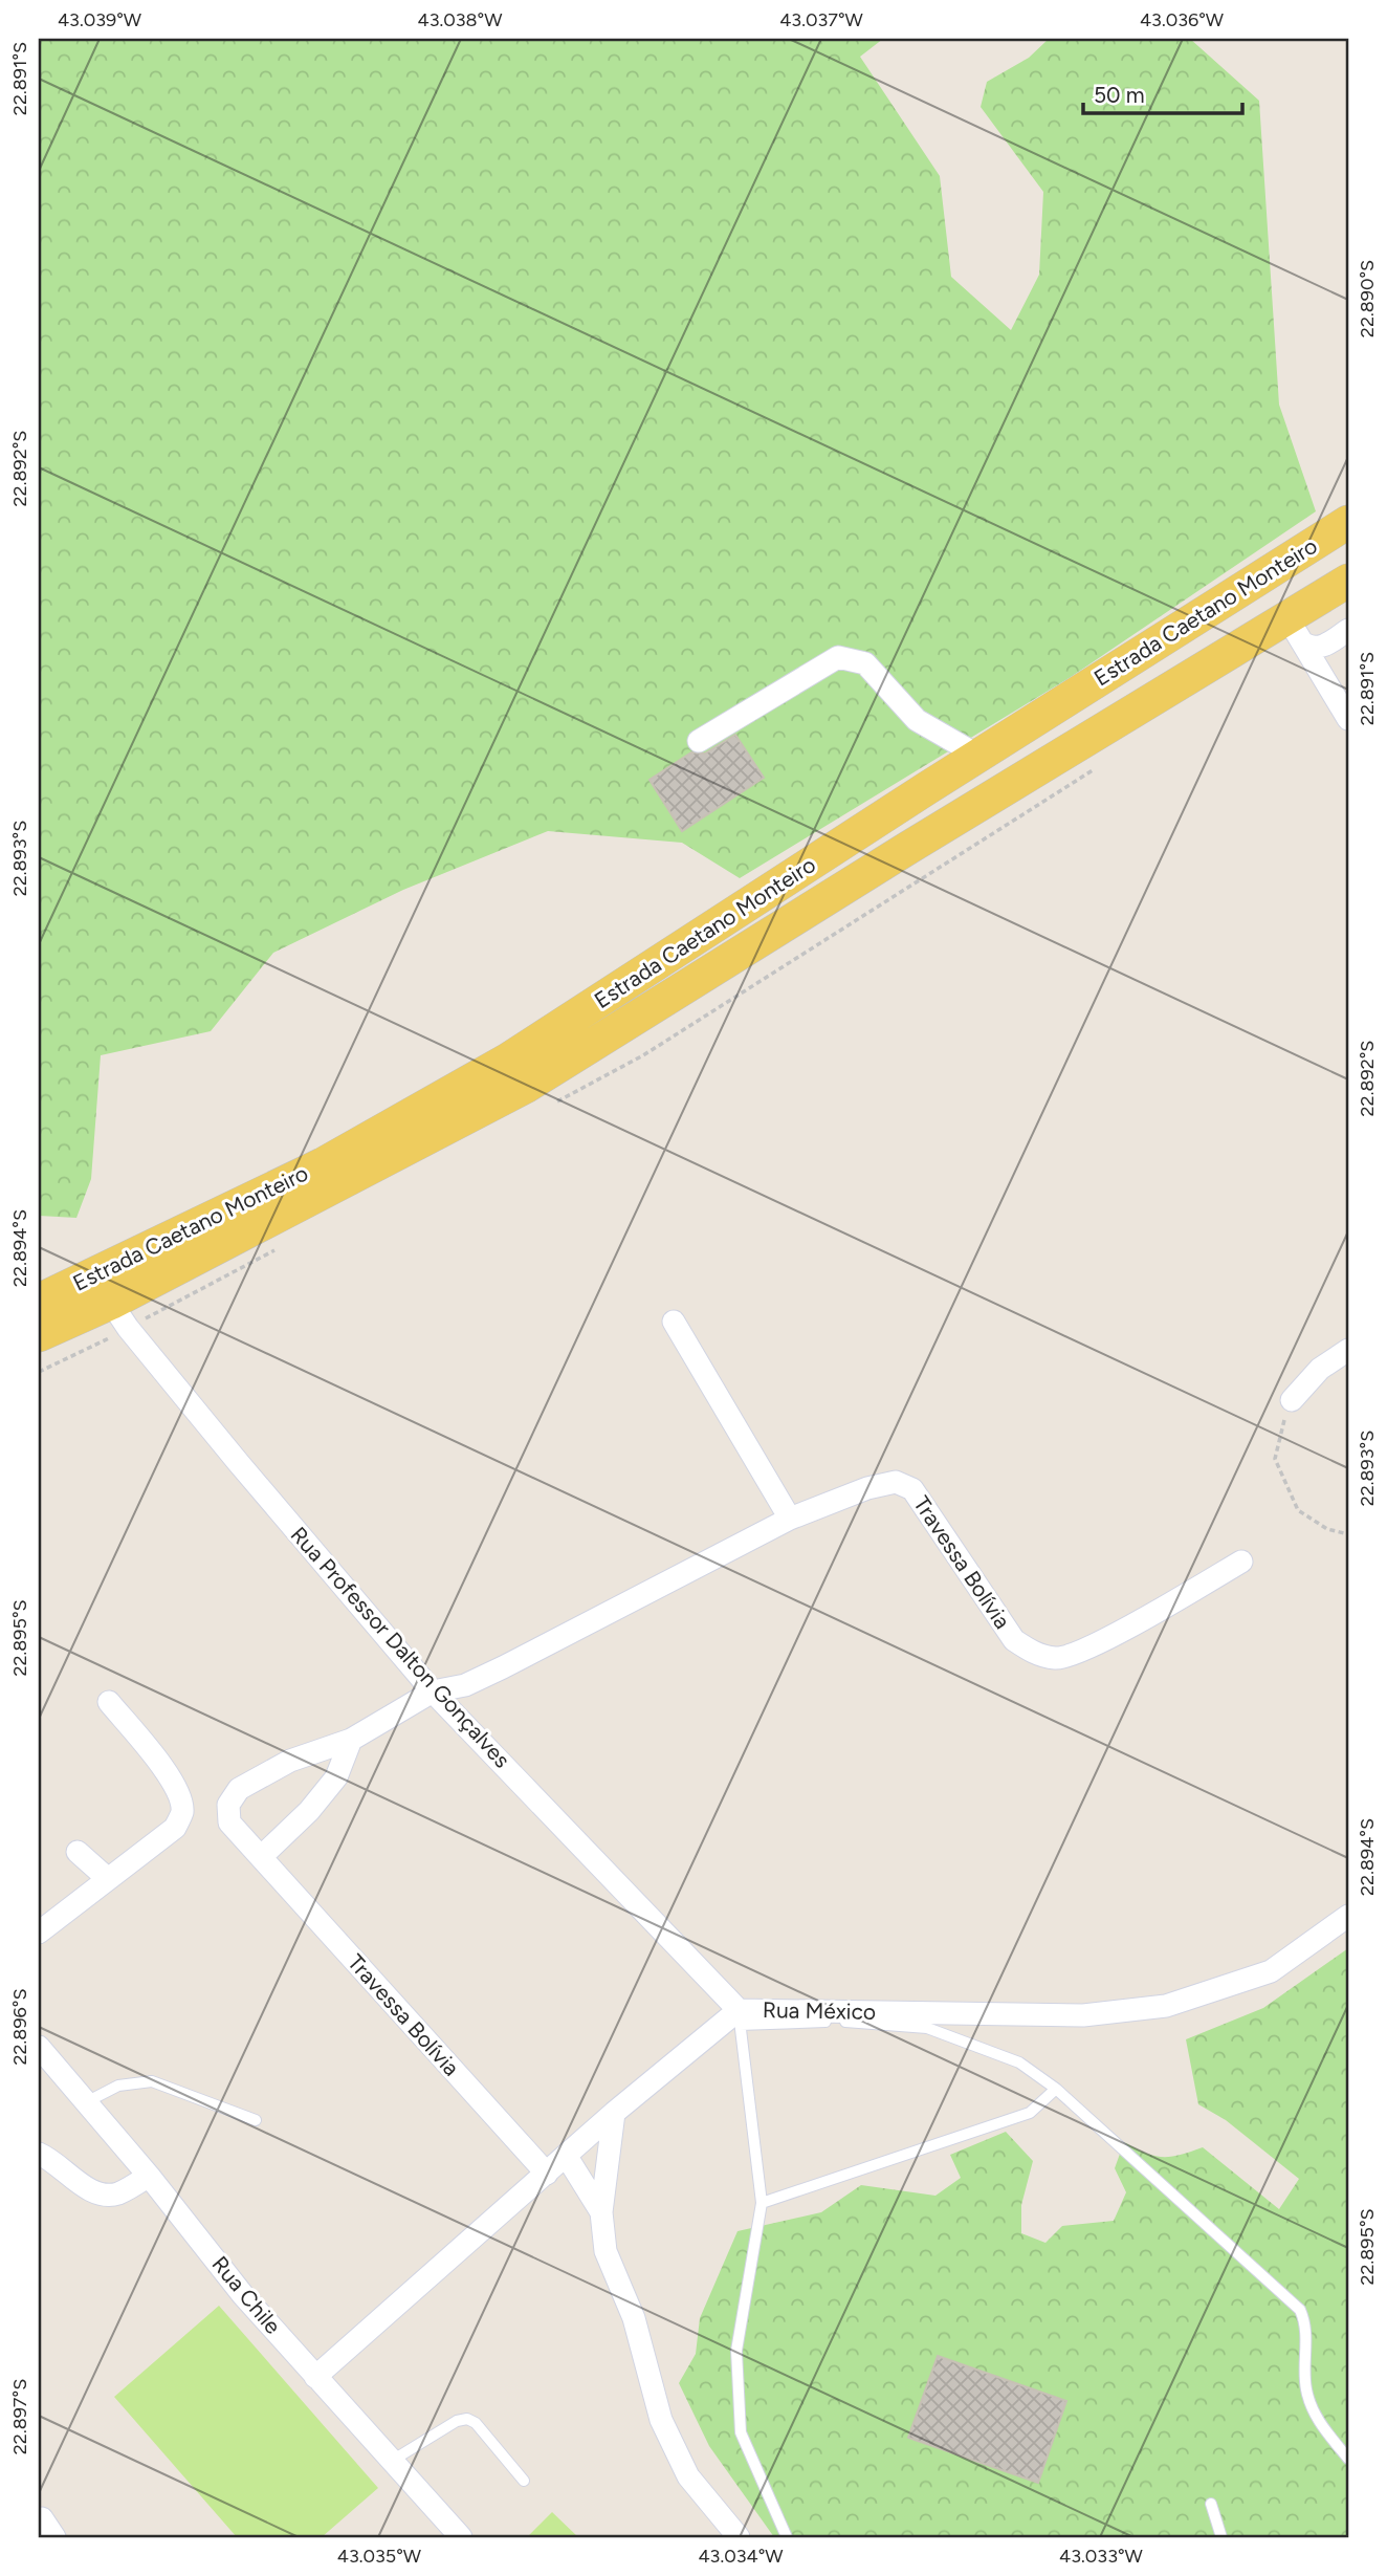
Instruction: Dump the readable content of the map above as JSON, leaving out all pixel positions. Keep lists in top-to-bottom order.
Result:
{
  "streets": {
    "main road": ["Estrada Caetano Monteiro"],
    "street": [
      "Travessa Bolívia",
      "Rua Professor Dalton Gonçalves",
      "Rua México",
      "Rua Chile"
    ]
  },
  "crossings": [
    ["Estrada Caetano Monteiro", "Rua Professor Dalton Gonçalves"],
    ["Travessa Bolívia", "Rua Professor Dalton Gonçalves"],
    ["Travessa Bolívia", "Rua México"],
    ["Rua Professor Dalton Gonçalves", "Rua México"],
    ["Rua México", "Rua Chile"]
  ],
  "scale_bar": "50 m",
  "coordinates": [
    "43.039°W",
    "43.038°W",
    "43.037°W",
    "43.036°W",
    "22.891°S",
    "22.890°S",
    "22.892°S",
    "22.893°S",
    "22.894°S",
    "22.895°S",
    "22.896°S",
    "22.897°S",
    "43.035°W",
    "43.034°W",
    "43.033°W"
  ]
}
